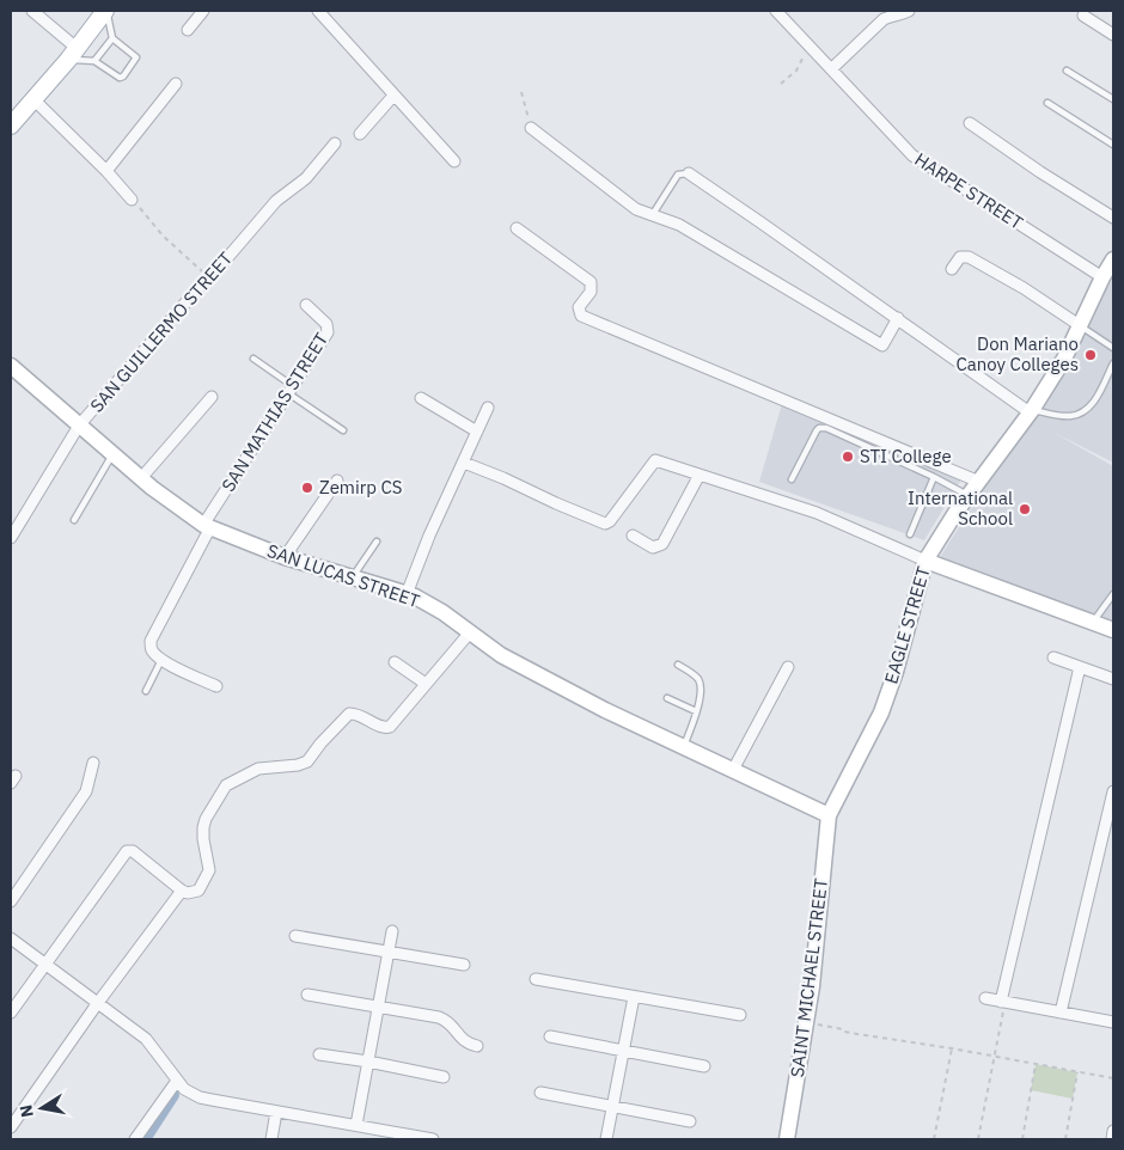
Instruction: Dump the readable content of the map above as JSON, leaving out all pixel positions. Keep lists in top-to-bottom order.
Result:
{
  "streets": {
    "street": [
      "HARPE STREET",
      "SAN GUILLERMO STREET",
      "SAN MATHIAS STREET",
      "SAN LUCAS STREET",
      "EAGLE STREET",
      "SAINT MICHAEL STREET"
    ]
  },
  "crossings": [
    ["HARPE STREET", "EAGLE STREET"],
    ["SAN GUILLERMO STREET", "SAN LUCAS STREET"],
    ["SAN MATHIAS STREET", "SAN LUCAS STREET"],
    ["SAN LUCAS STREET", "EAGLE STREET"],
    ["SAN LUCAS STREET", "SAINT MICHAEL STREET"],
    ["EAGLE STREET", "SAINT MICHAEL STREET"]
  ],
  "places": [
    "Don Mariano Canoy Colleges",
    "STI College",
    "Zemirp CS",
    "International School"
  ],
  "north": "left"
}
